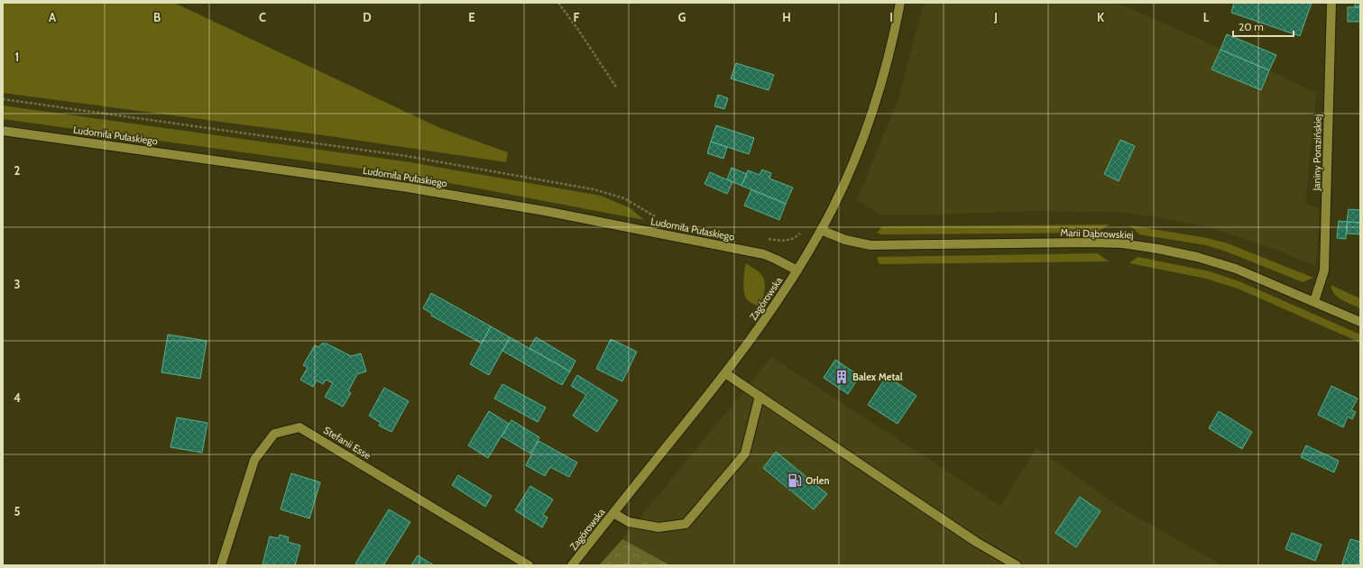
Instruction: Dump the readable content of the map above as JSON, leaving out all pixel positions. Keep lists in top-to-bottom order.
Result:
{
  "streets": {
    "street": [
      "Ludomiła Pułaskiego",
      "Janiny Porazińskiej",
      "Marii Dąbrowskiej",
      "Zagórowska",
      "Stefanii Esse"
    ]
  },
  "crossings": [
    ["Ludomiła Pułaskiego", "Zagórowska"],
    ["Janiny Porazińskiej", "Marii Dąbrowskiej"],
    ["Marii Dąbrowskiej", "Zagórowska"]
  ],
  "places": {
    "building": ["Balex Metal"],
    "fuel station": ["Orlen"]
  },
  "scale_bar": "20 m",
  "grid": {
    "columns": [
      "A",
      "B",
      "C",
      "D",
      "E",
      "F",
      "G",
      "H",
      "I",
      "J",
      "K",
      "L"
    ],
    "rows": [
      "1",
      "2",
      "3",
      "4",
      "5"
    ]
  }
}
